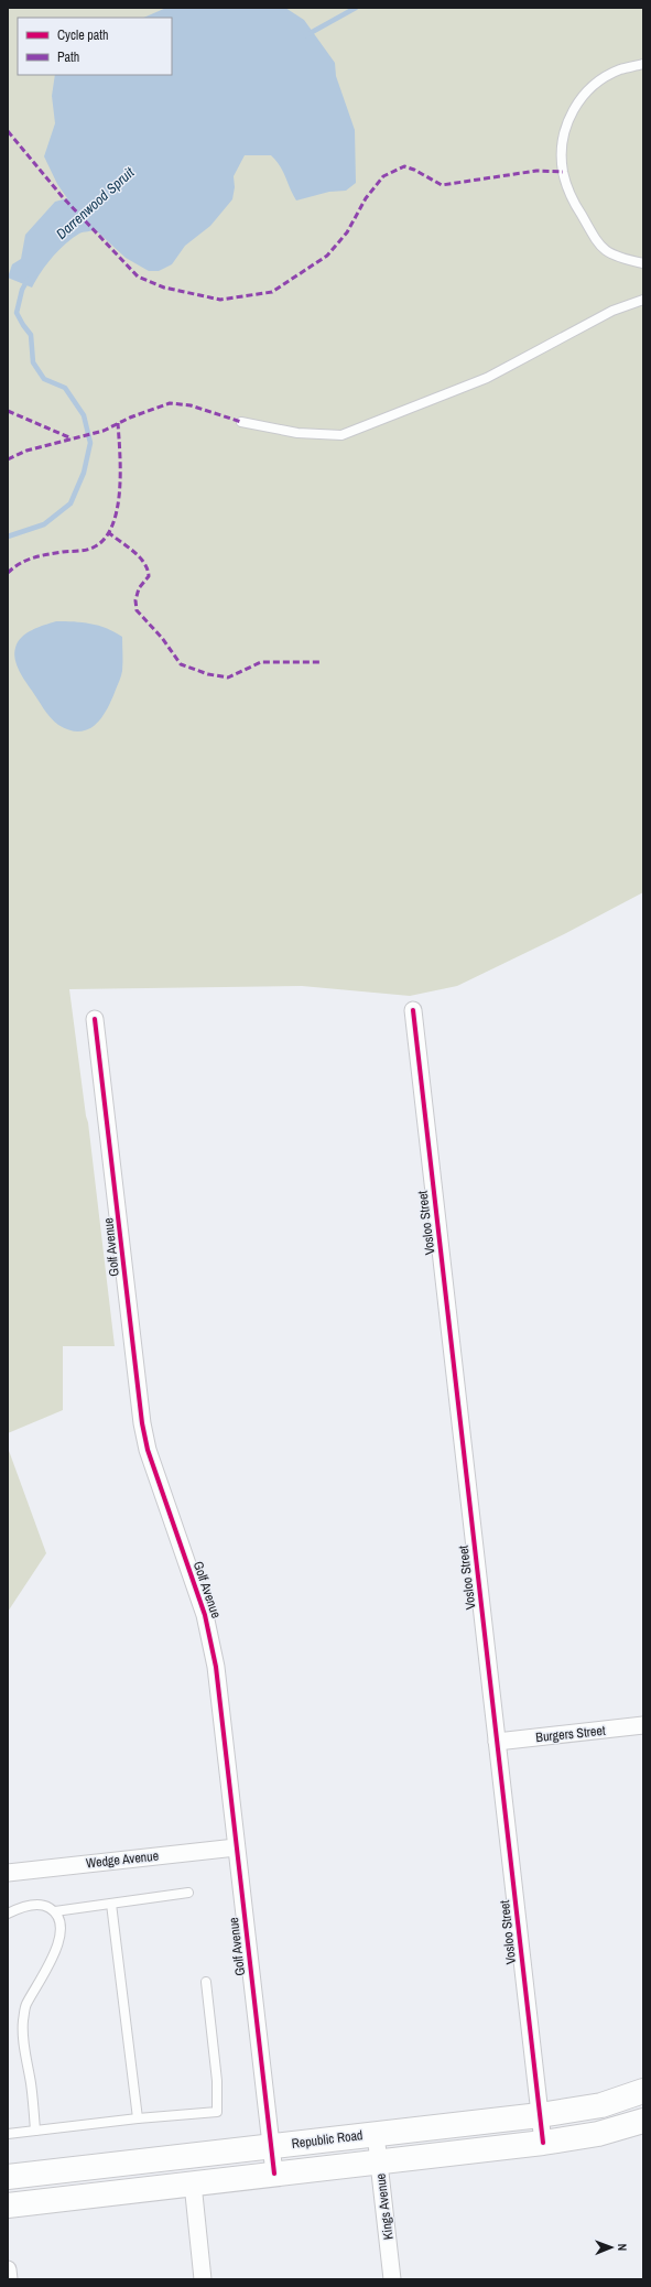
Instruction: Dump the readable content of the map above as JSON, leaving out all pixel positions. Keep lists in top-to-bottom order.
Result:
{
  "streets": {
    "main road": ["Republic Road"],
    "street": [
      "Vosloo Street",
      "Golf Avenue",
      "Burgers Street",
      "Wedge Avenue",
      "Kings Avenue"
    ]
  },
  "crossings": [
    ["Vosloo Street", "Burgers Street"],
    ["Vosloo Street", "Republic Road"],
    ["Golf Avenue", "Wedge Avenue"],
    ["Golf Avenue", "Republic Road"],
    ["Republic Road", "Kings Avenue"]
  ],
  "water": ["Darrenwood Spruit"],
  "legend": ["Cycle path", "Path"],
  "north": "right"
}
